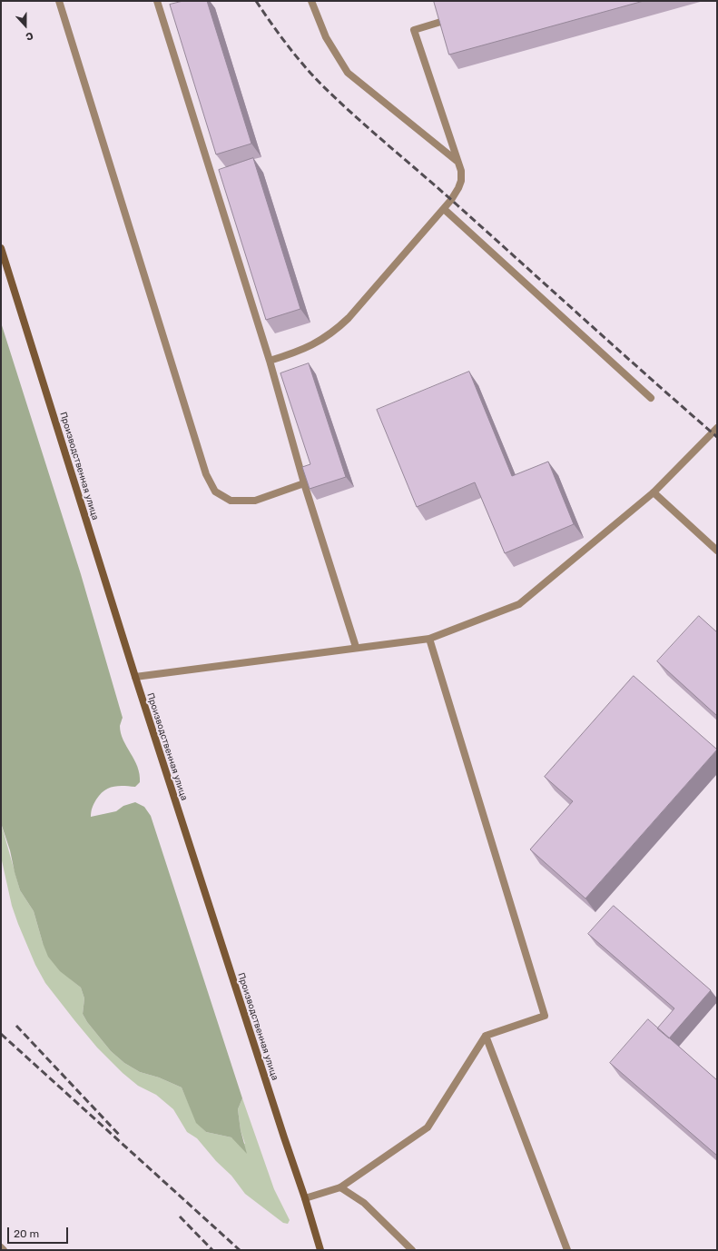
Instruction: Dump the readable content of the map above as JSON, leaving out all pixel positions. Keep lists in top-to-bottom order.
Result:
{
  "streets": {
    "main road": ["Производственная улица"]
  },
  "scale_bar": "20 m",
  "north": "bottom"
}
